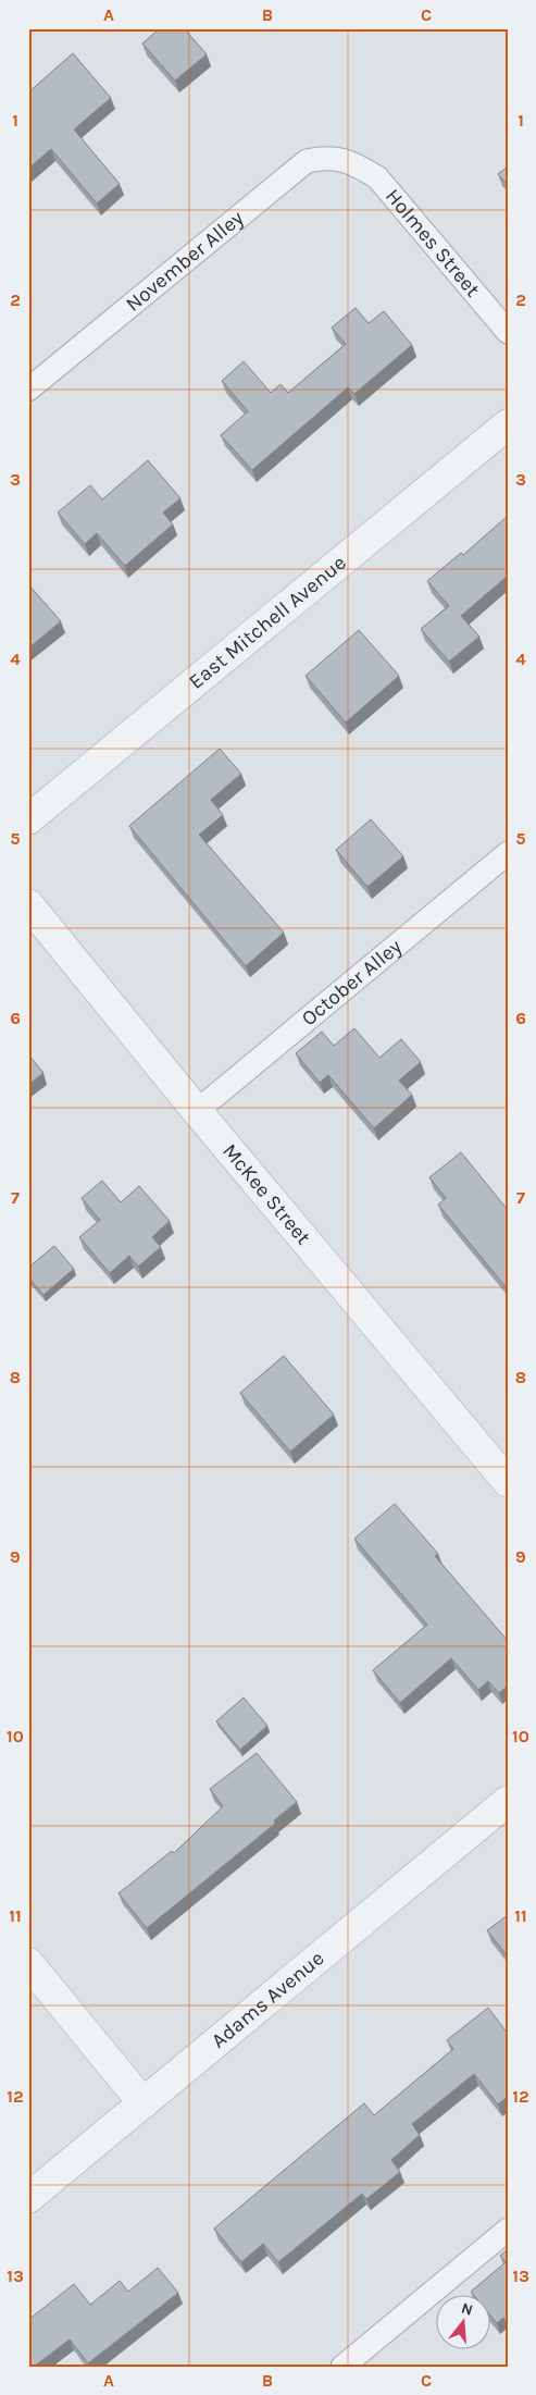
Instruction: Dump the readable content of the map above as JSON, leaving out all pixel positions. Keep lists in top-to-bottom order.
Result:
{
  "streets": {
    "street": ["East Mitchell Avenue", "McKee Street", "Adams Avenue"],
    "lane": ["Holmes Street", "November Alley", "October Alley"]
  },
  "crossings": [
    ["Holmes Street", "November Alley"],
    ["October Alley", "McKee Street"]
  ],
  "north": "top",
  "grid": {
    "columns": ["A", "B", "C"],
    "rows": [
      "1",
      "2",
      "3",
      "4",
      "5",
      "6",
      "7",
      "8",
      "9",
      "10",
      "11",
      "12",
      "13"
    ]
  }
}
